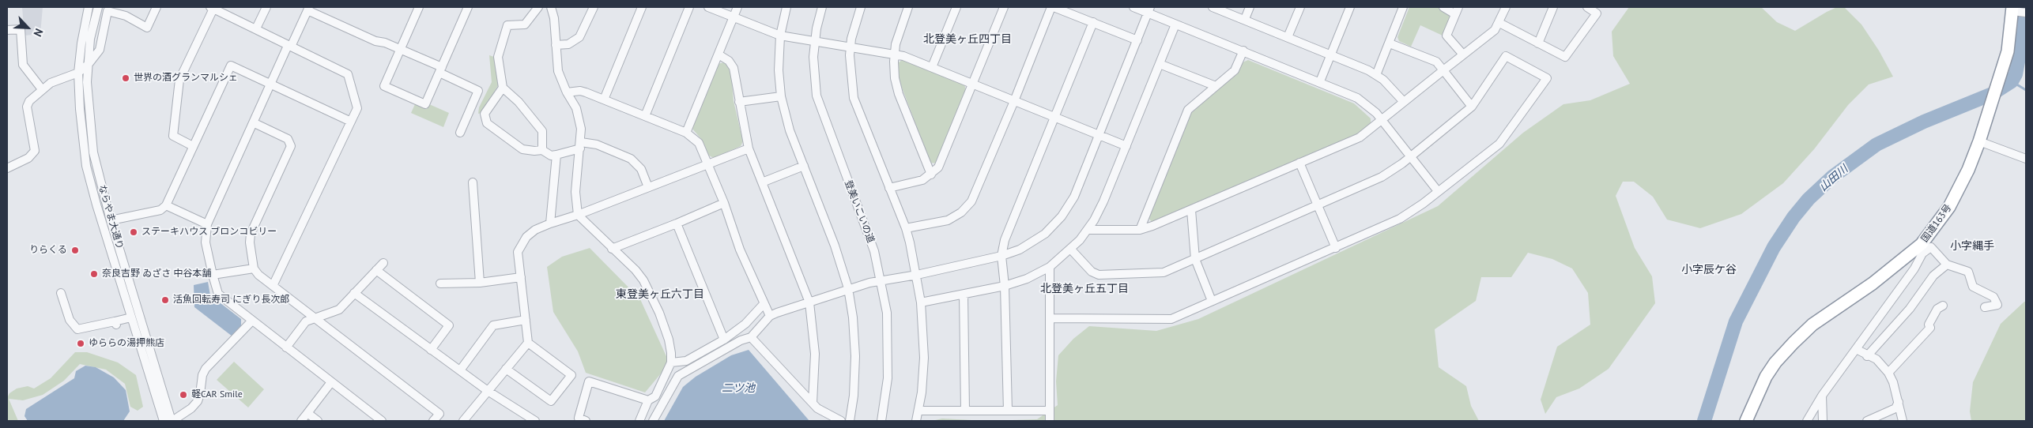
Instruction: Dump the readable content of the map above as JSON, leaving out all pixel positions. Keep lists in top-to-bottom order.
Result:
{
  "streets": {
    "highway": ["国道163号"],
    "street": ["登美いこいの道", "ならやま大通り"]
  },
  "districts": [
    "北登美ヶ丘四丁目",
    "小字縄手",
    "小字辰ケ谷",
    "北登美ヶ丘五丁目",
    "東登美ヶ丘六丁目"
  ],
  "water": ["山田川", "二ツ池"],
  "places": [
    "世界の酒グランマルシェ",
    "ステーキハウス ブロンコビリー",
    "りらくる",
    "奈良吉野 ゐざさ 中谷本舗",
    "活魚回転寿司 にぎり長次郎",
    "ゆららの湯押熊店",
    "軽CAR Smile"
  ],
  "north": "bottom right"
}
